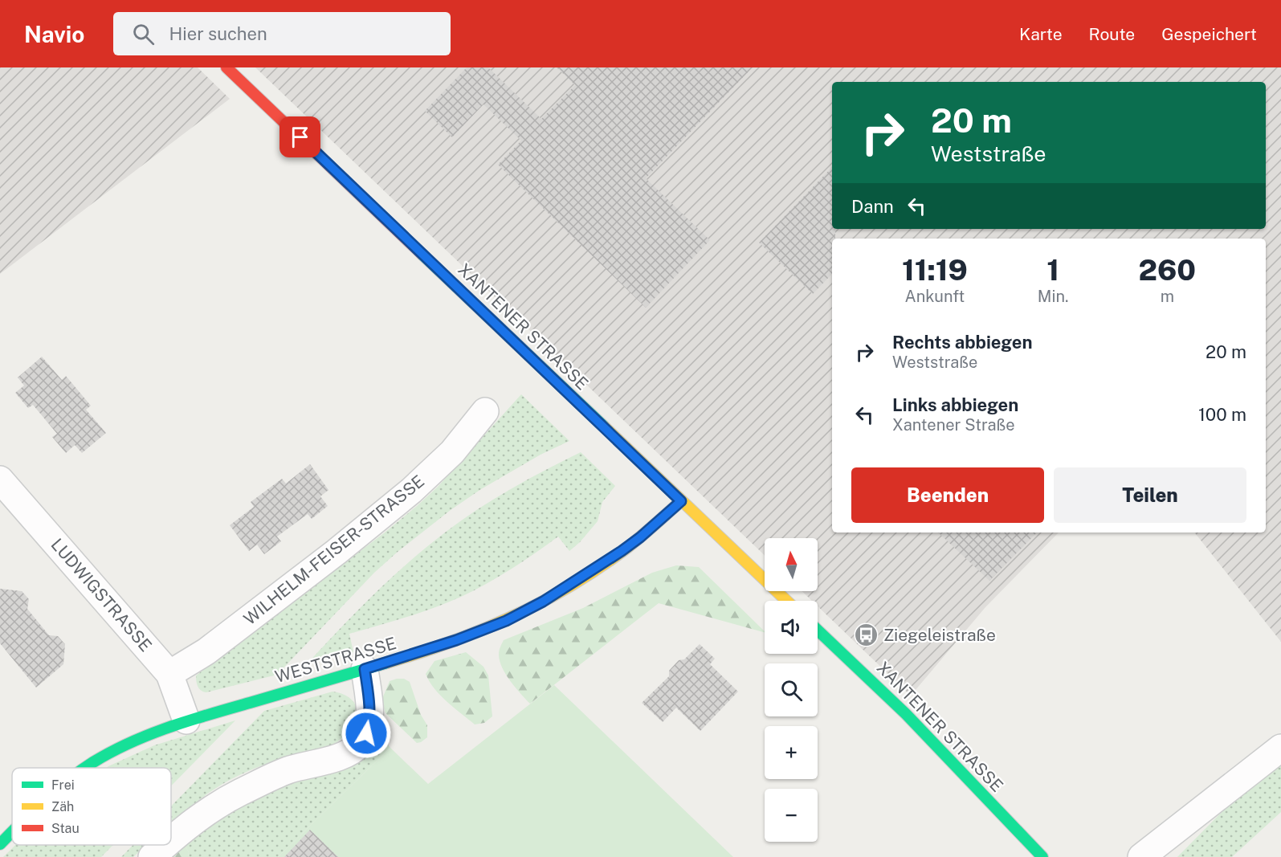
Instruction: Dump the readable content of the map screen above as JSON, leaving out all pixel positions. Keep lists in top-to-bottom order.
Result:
{
  "streets": {
    "main road": ["XANTENER STRASSE", "WESTSTRASSE"],
    "street": ["WILHELM-FEISER-STRASSE", "LUDWIGSTRASSE"]
  },
  "crossings": [
    ["XANTENER STRASSE", "WESTSTRASSE"],
    ["WILHELM-FEISER-STRASSE", "LUDWIGSTRASSE"],
    ["LUDWIGSTRASSE", "WESTSTRASSE"]
  ],
  "places": {
    "bus stop": ["Ziegeleistraße"]
  },
  "legend": ["Frei", "Zäh", "Stau"],
  "north": "top",
  "page": {
    "header": "Navio",
    "search": "Hier suchen",
    "nav": ["Karte", "Route", "Gespeichert"],
    "turn": ["20 m", "Weststraße"],
    "then": "Dann",
    "eta": [
      "11:19",
      "Ankunft",
      "1",
      "Min.",
      "260",
      "m"
    ],
    "list": [
      {
        "name": "Rechts abbiegen",
        "note": "Weststraße",
        "value": "20 m"
      },
      {
        "name": "Links abbiegen",
        "note": "Xantener Straße",
        "value": "100 m"
      }
    ],
    "buttons": ["Beenden", "Teilen"],
    "map_buttons": ["+", "−"]
  }
}
